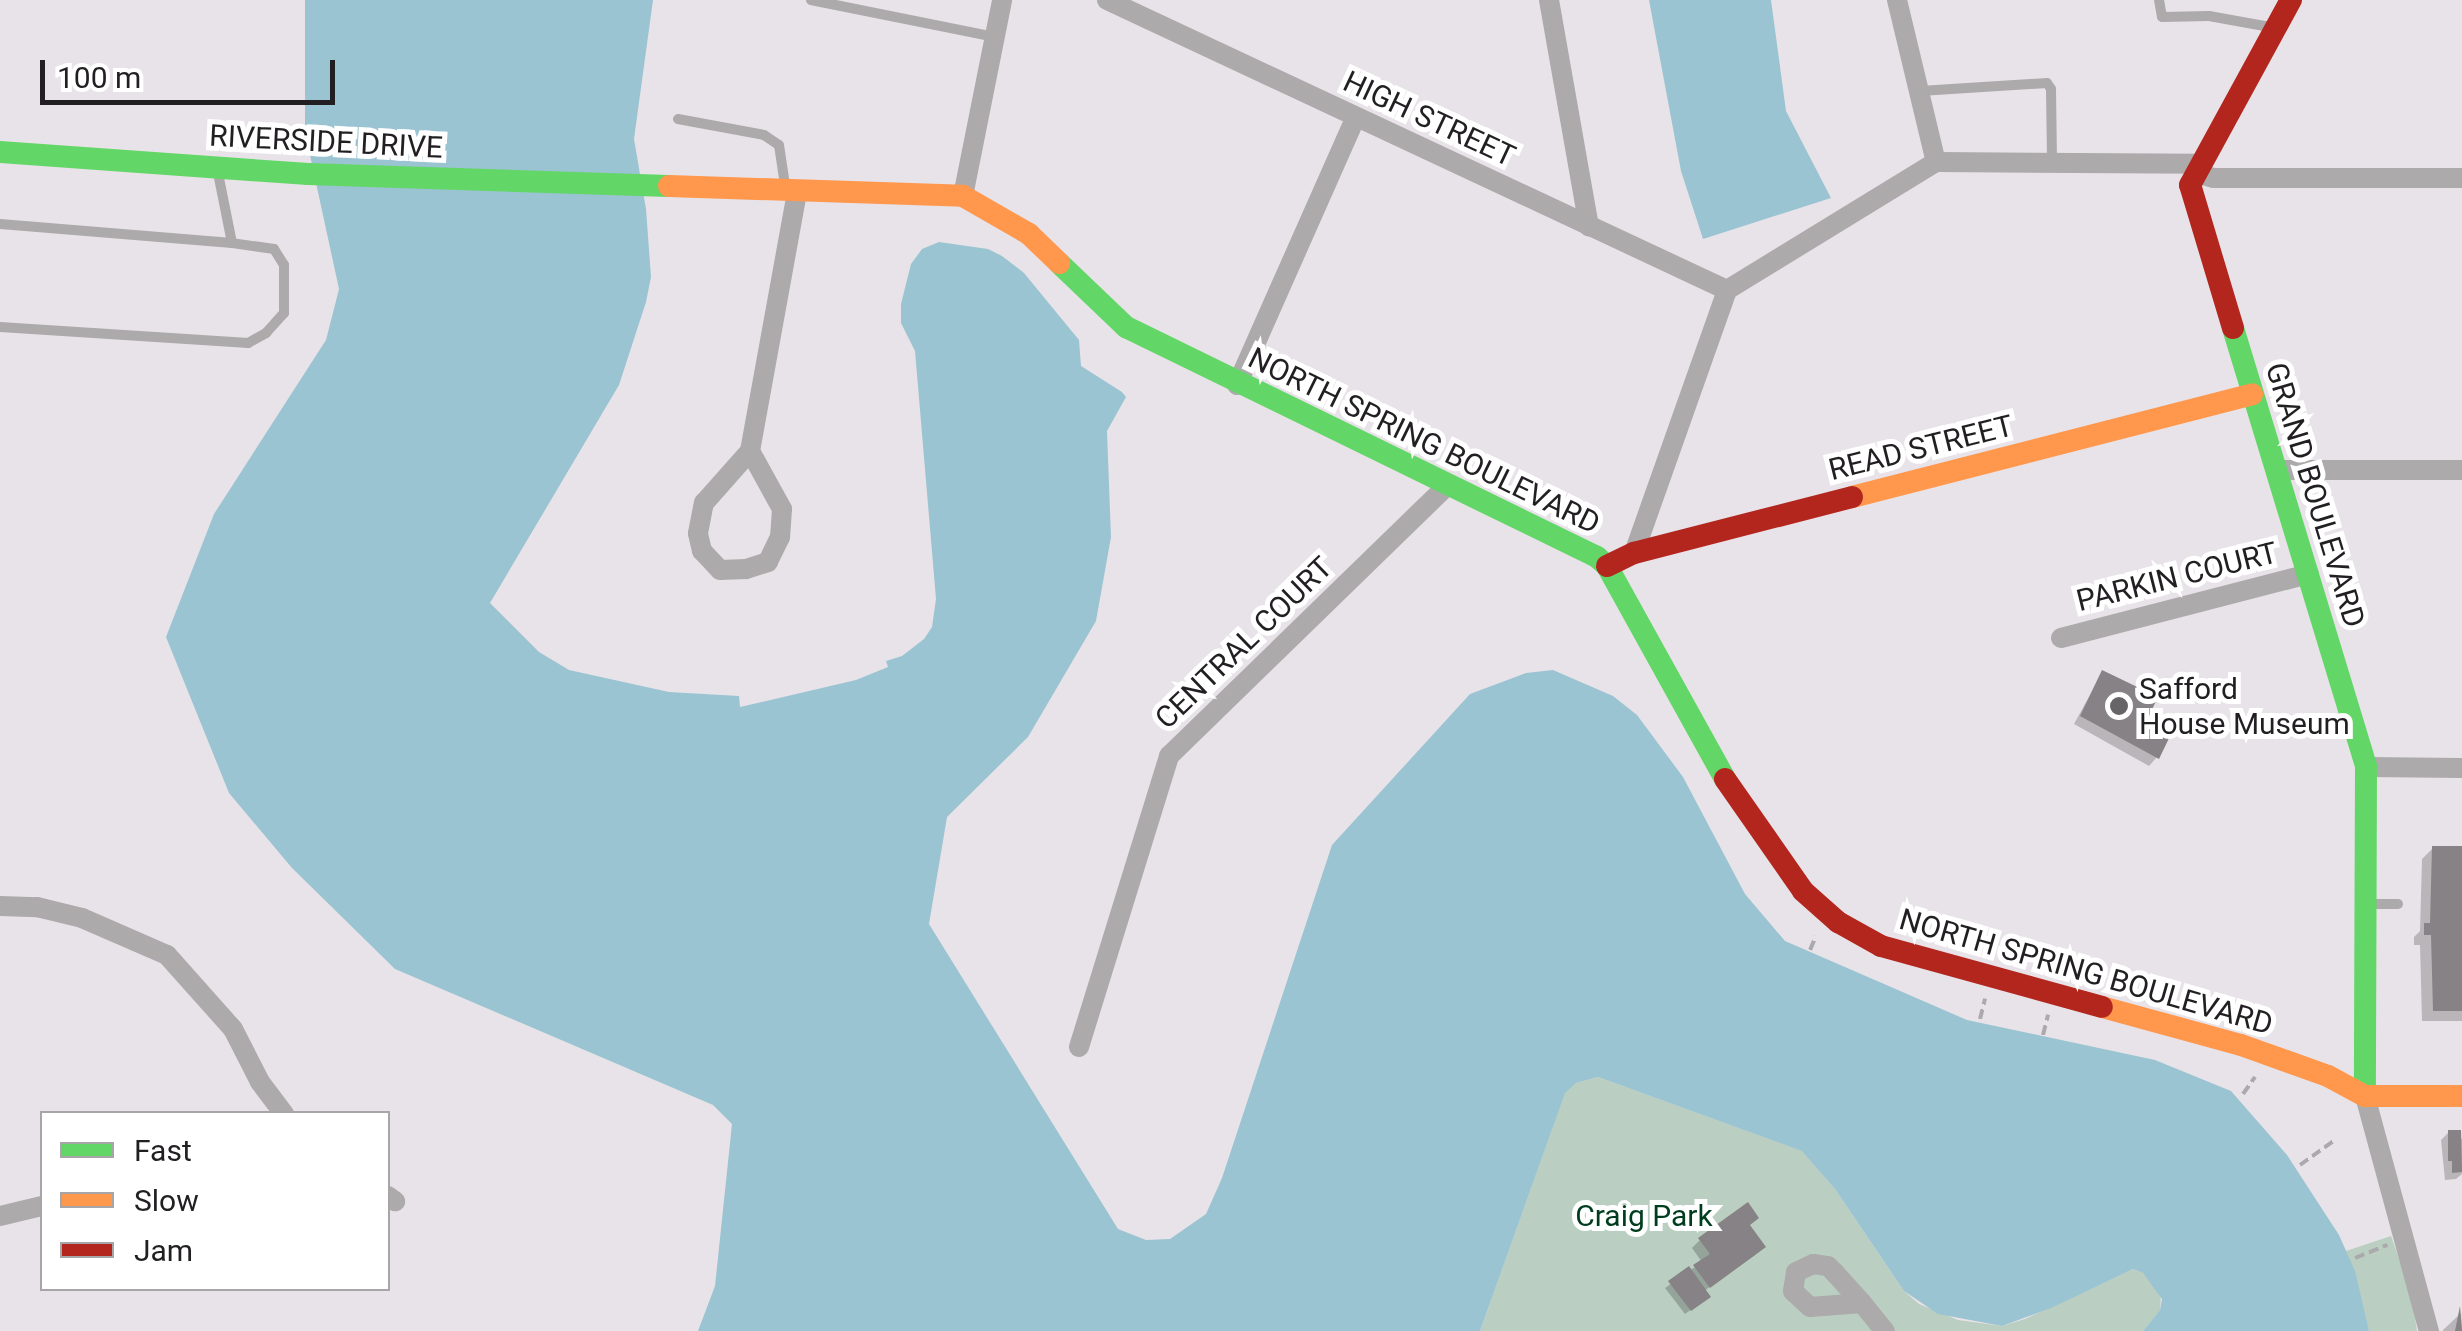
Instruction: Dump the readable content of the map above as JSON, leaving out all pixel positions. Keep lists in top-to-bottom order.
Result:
{
  "streets": {
    "street": [
      "HIGH STREET",
      "RIVERSIDE DRIVE",
      "NORTH SPRING BOULEVARD",
      "READ STREET",
      "GRAND BOULEVARD",
      "PARKIN COURT",
      "CENTRAL COURT"
    ]
  },
  "crossings": [
    ["RIVERSIDE DRIVE", "NORTH SPRING BOULEVARD"],
    ["NORTH SPRING BOULEVARD", "READ STREET"],
    ["NORTH SPRING BOULEVARD", "GRAND BOULEVARD"],
    ["NORTH SPRING BOULEVARD", "CENTRAL COURT"],
    ["READ STREET", "GRAND BOULEVARD"],
    ["GRAND BOULEVARD", "PARKIN COURT"]
  ],
  "parks": ["Craig Park"],
  "places": ["Safford House Museum"],
  "legend": ["Fast", "Slow", "Jam"],
  "scale_bar": "100 m"
}
